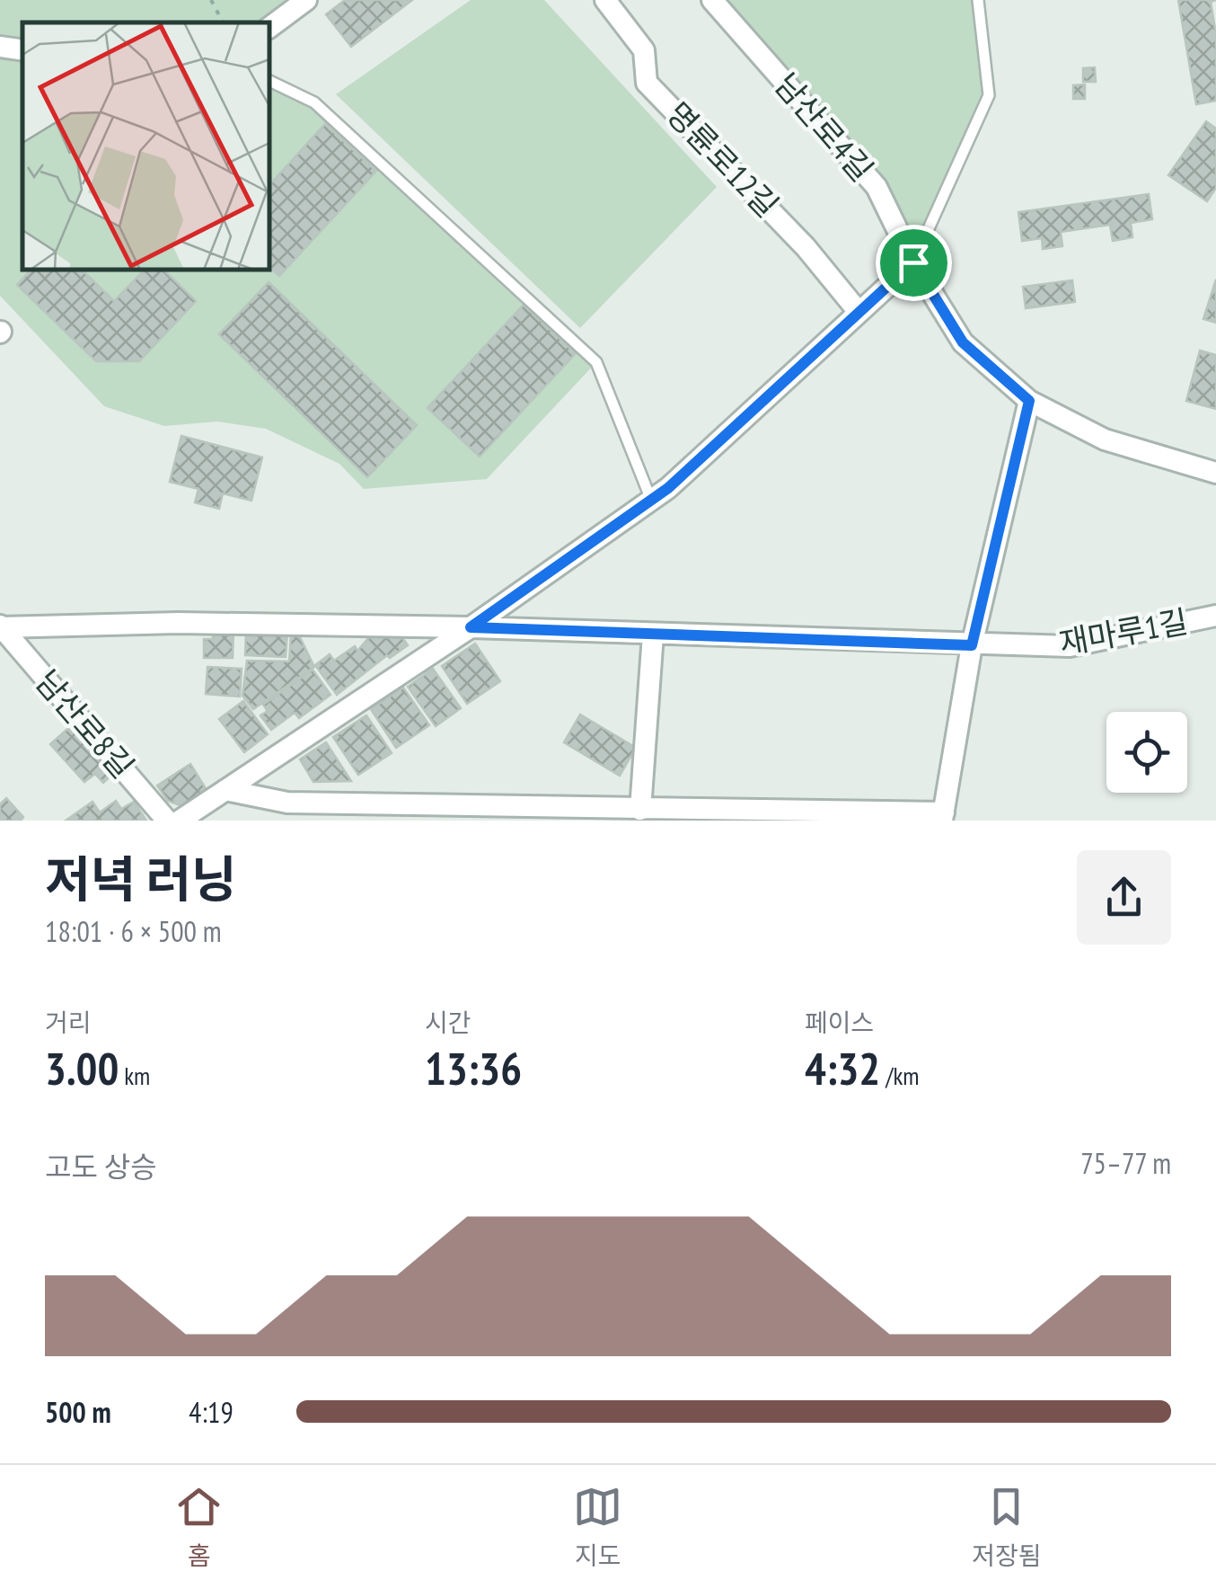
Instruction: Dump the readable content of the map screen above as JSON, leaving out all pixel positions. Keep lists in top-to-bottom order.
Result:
{
  "streets": {
    "street": [
      "남산로4길",
      "명륜로12길",
      "재마루1길",
      "남산로8길"
    ]
  },
  "crossings": [
    ["재마루1길", "남산로8길"]
  ],
  "page": {
    "heading": ["저녁 러닝", "18:01 · 6 × 500 m"],
    "stats": [
      ["거리", "3.00 km"],
      ["시간", "13:36"],
      ["페이스", "4:32 /km"]
    ],
    "chart": ["고도 상승", "75–77 m"],
    "list": [
      {
        "name": "500 m",
        "note": "4:19"
      }
    ],
    "tabs": ["홈", "지도", "저장됨"]
  }
}
